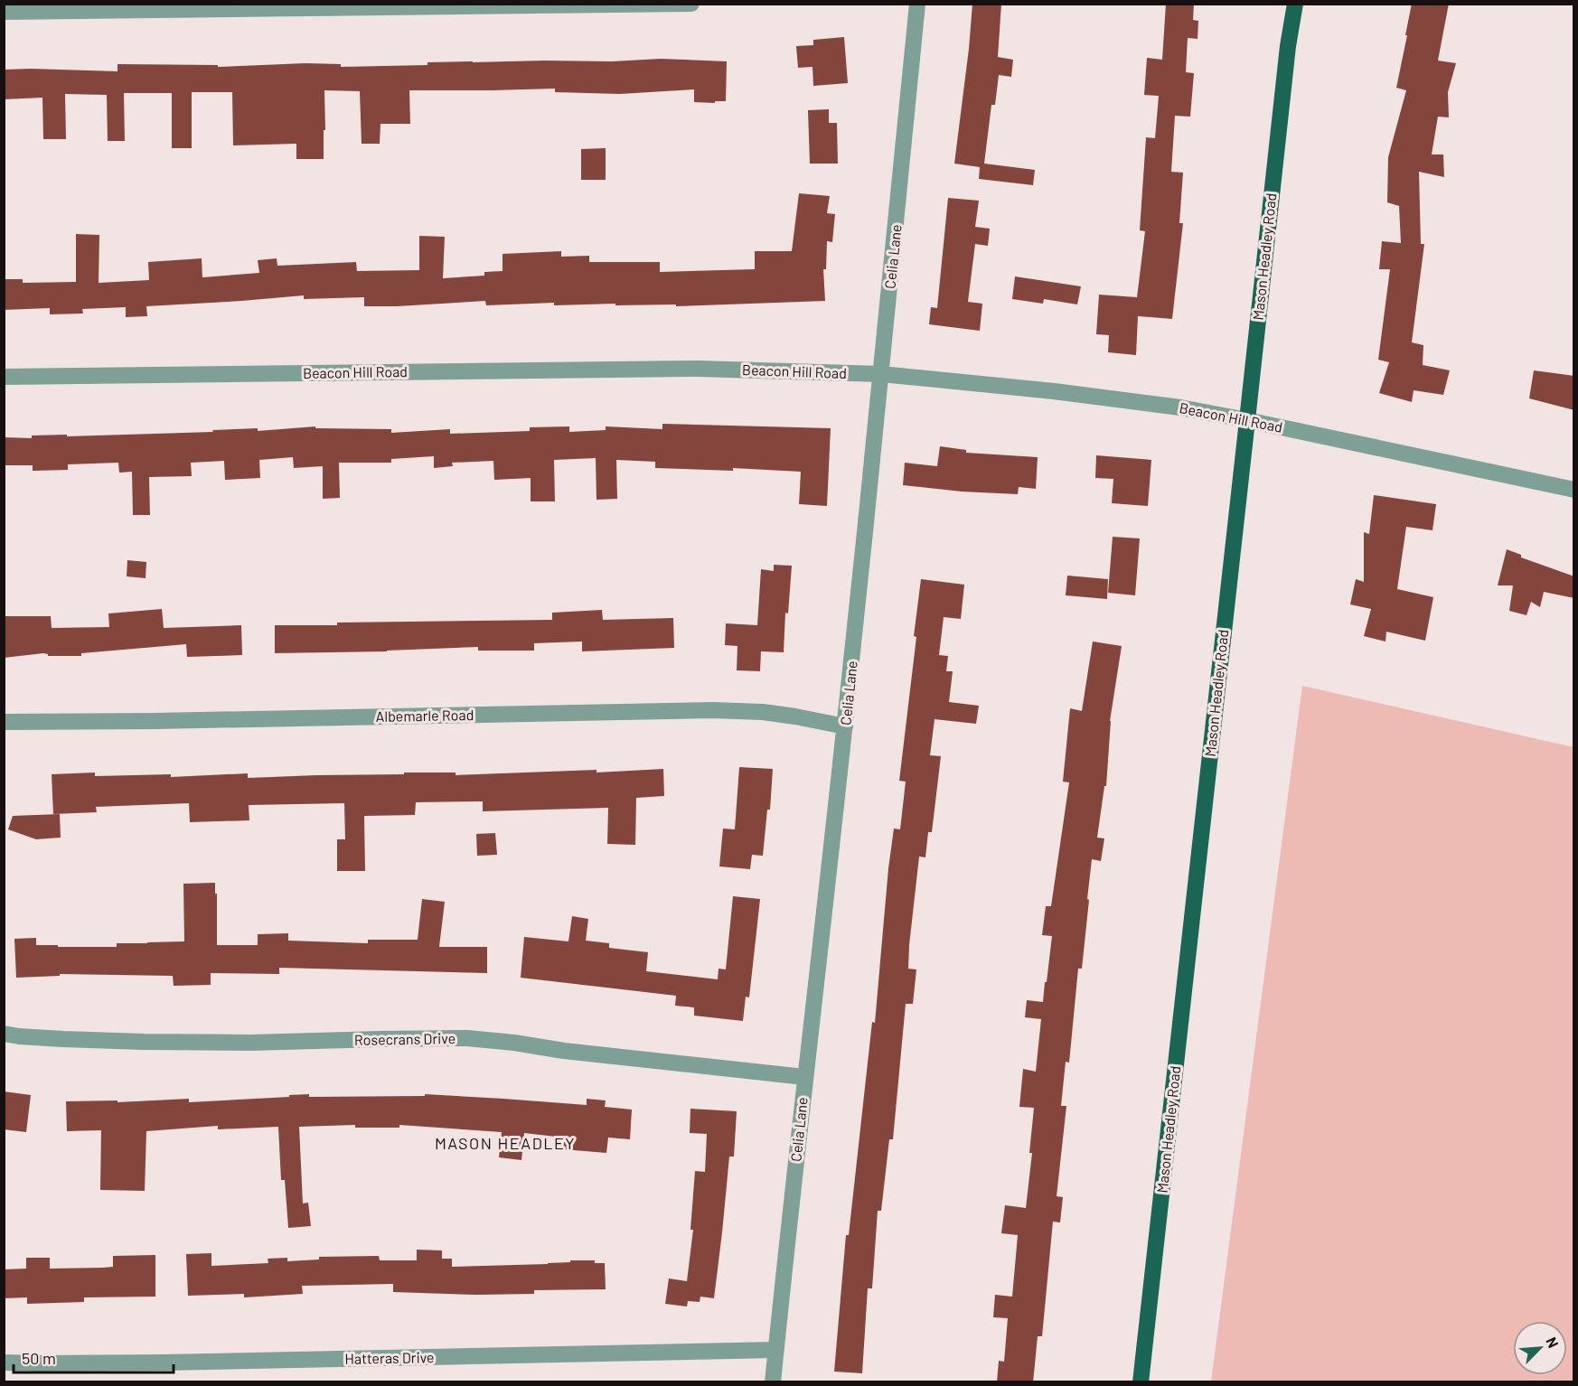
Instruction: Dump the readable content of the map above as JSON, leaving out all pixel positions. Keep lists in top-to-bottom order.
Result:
{
  "streets": {
    "main road": ["Mason Headley Road"],
    "street": [
      "Celia Lane",
      "Beacon Hill Road",
      "Albemarle Road",
      "Rosecrans Drive",
      "Hatteras Drive"
    ]
  },
  "crossings": [
    ["Celia Lane", "Beacon Hill Road"],
    ["Celia Lane", "Albemarle Road"],
    ["Celia Lane", "Rosecrans Drive"],
    ["Celia Lane", "Hatteras Drive"],
    ["Mason Headley Road", "Beacon Hill Road"]
  ],
  "districts": ["MASON HEADLEY"],
  "scale_bar": "50 m",
  "north": "top right"
}
